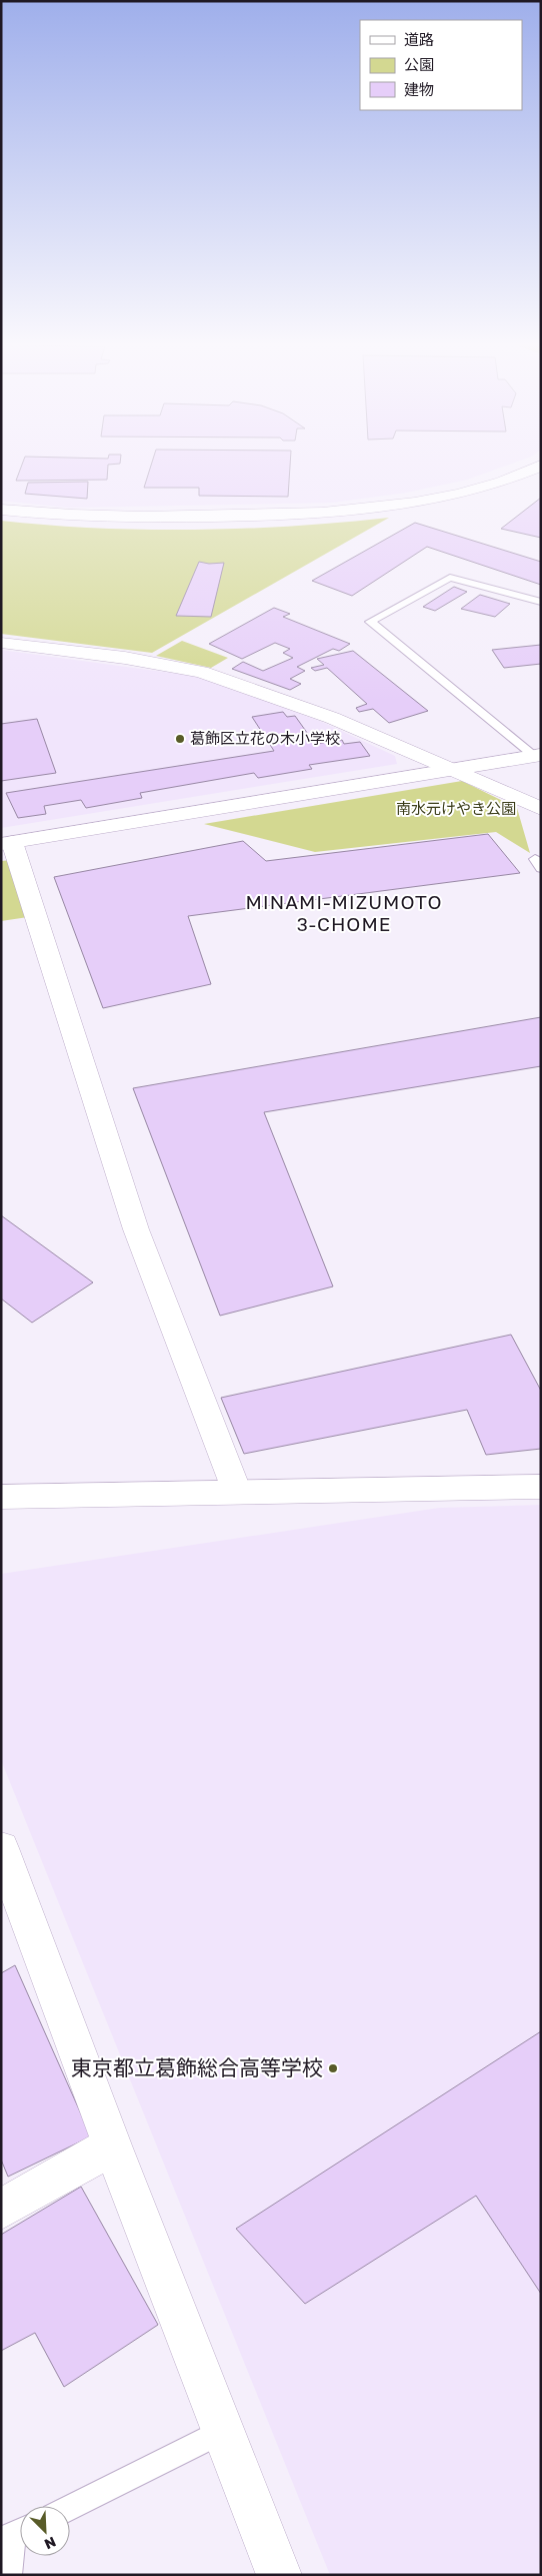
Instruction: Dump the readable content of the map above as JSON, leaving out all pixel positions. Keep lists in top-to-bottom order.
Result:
{
  "districts": ["MINAMI-MIZUMOTO 3-CHOME"],
  "parks": ["南水元けやき公園"],
  "places": ["葛飾区立花の木小学校", "東京都立葛飾総合高等学校"],
  "legend": ["道路", "公園", "建物"],
  "north": "bottom right"
}
